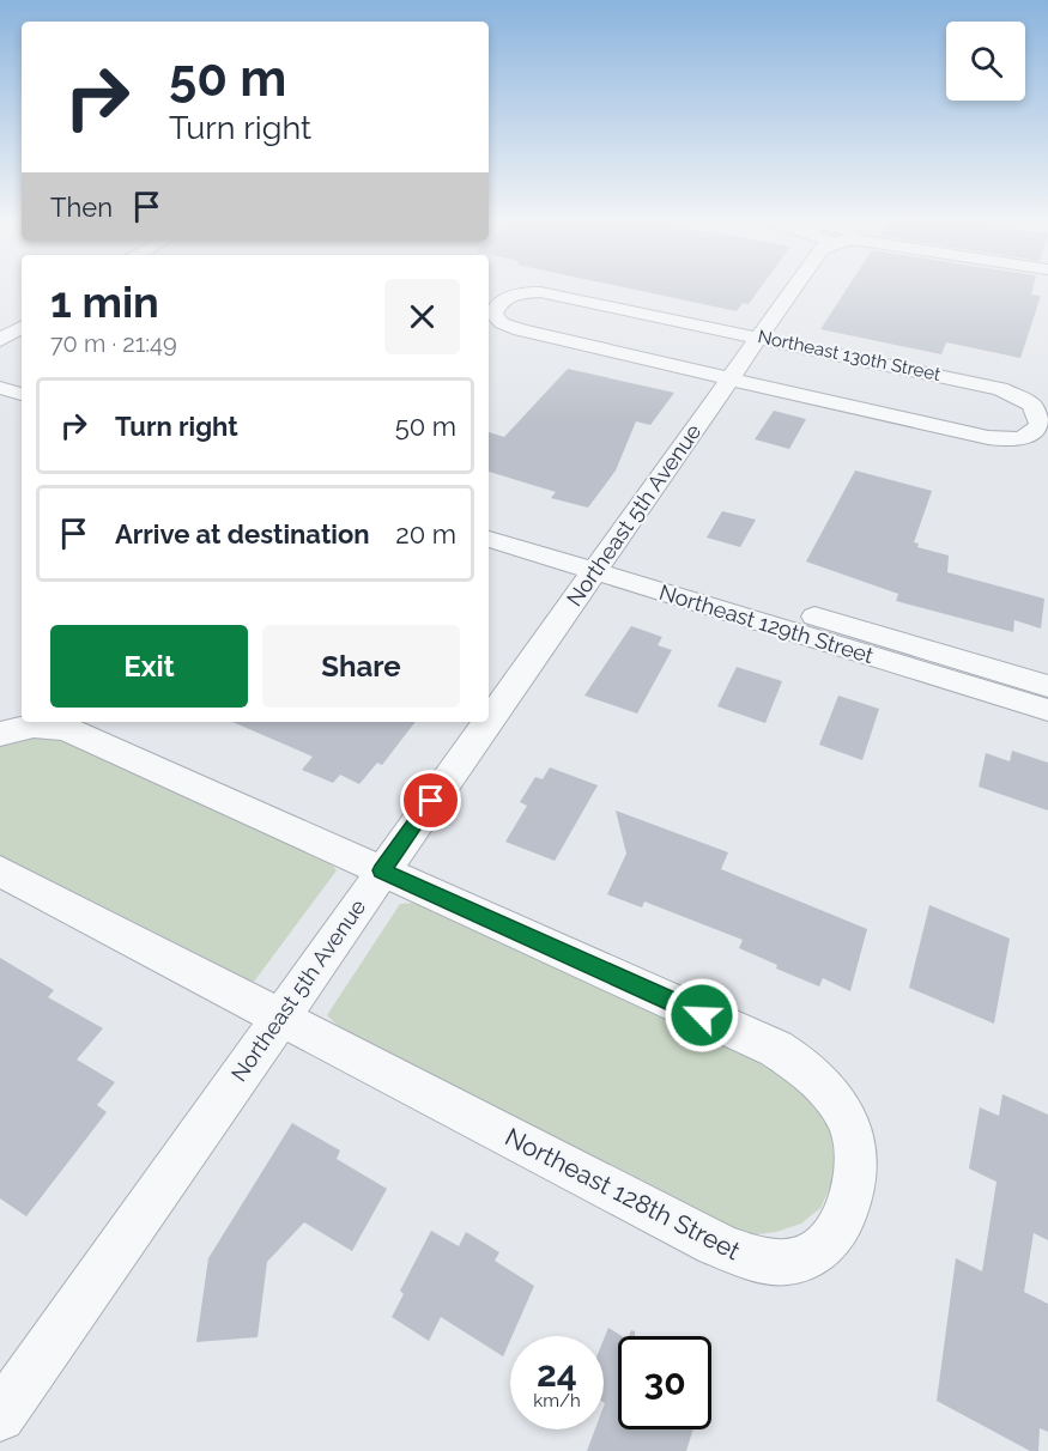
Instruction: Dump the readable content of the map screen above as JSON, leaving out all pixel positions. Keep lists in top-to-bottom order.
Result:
{
  "streets": {
    "street": [
      "Northeast 130th Street",
      "Northeast 5th Avenue",
      "Northeast 129th Street",
      "Northeast 128th Street"
    ]
  },
  "crossings": [
    ["Northeast 130th Street", "Northeast 5th Avenue"],
    ["Northeast 5th Avenue", "Northeast 129th Street"],
    ["Northeast 5th Avenue", "Northeast 128th Street"]
  ],
  "page": {
    "turn": ["50 m", "Turn right"],
    "then": "Then",
    "heading": ["1 min", "70 m · 21:49"],
    "list": [
      {
        "name": "Turn right",
        "value": "50 m"
      },
      {
        "name": "Arrive at destination",
        "value": "20 m"
      }
    ],
    "buttons": ["Exit", "Share"],
    "speed": "24 km/h",
    "limit": "30"
  }
}
